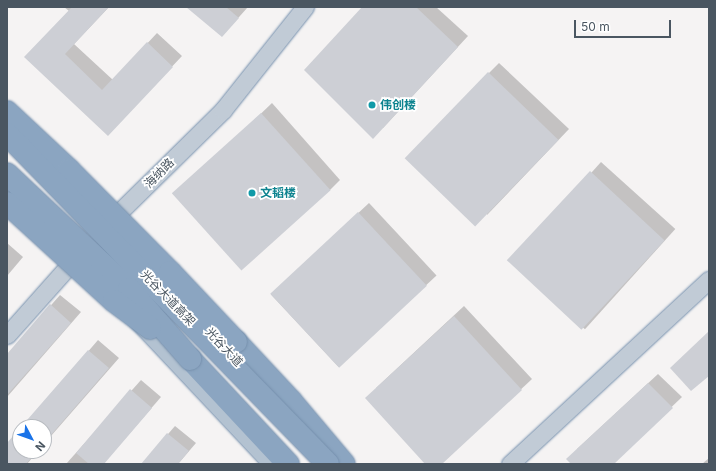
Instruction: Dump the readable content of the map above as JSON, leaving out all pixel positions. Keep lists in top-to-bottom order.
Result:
{
  "streets": {
    "highway": ["光谷大道高架"],
    "main road": ["海纳路", "光谷大道"]
  },
  "crossings": [
    ["海纳路", "光谷大道"]
  ],
  "places": ["伟创楼", "文韬楼"],
  "scale_bar": "50 m",
  "north": "bottom right"
}
